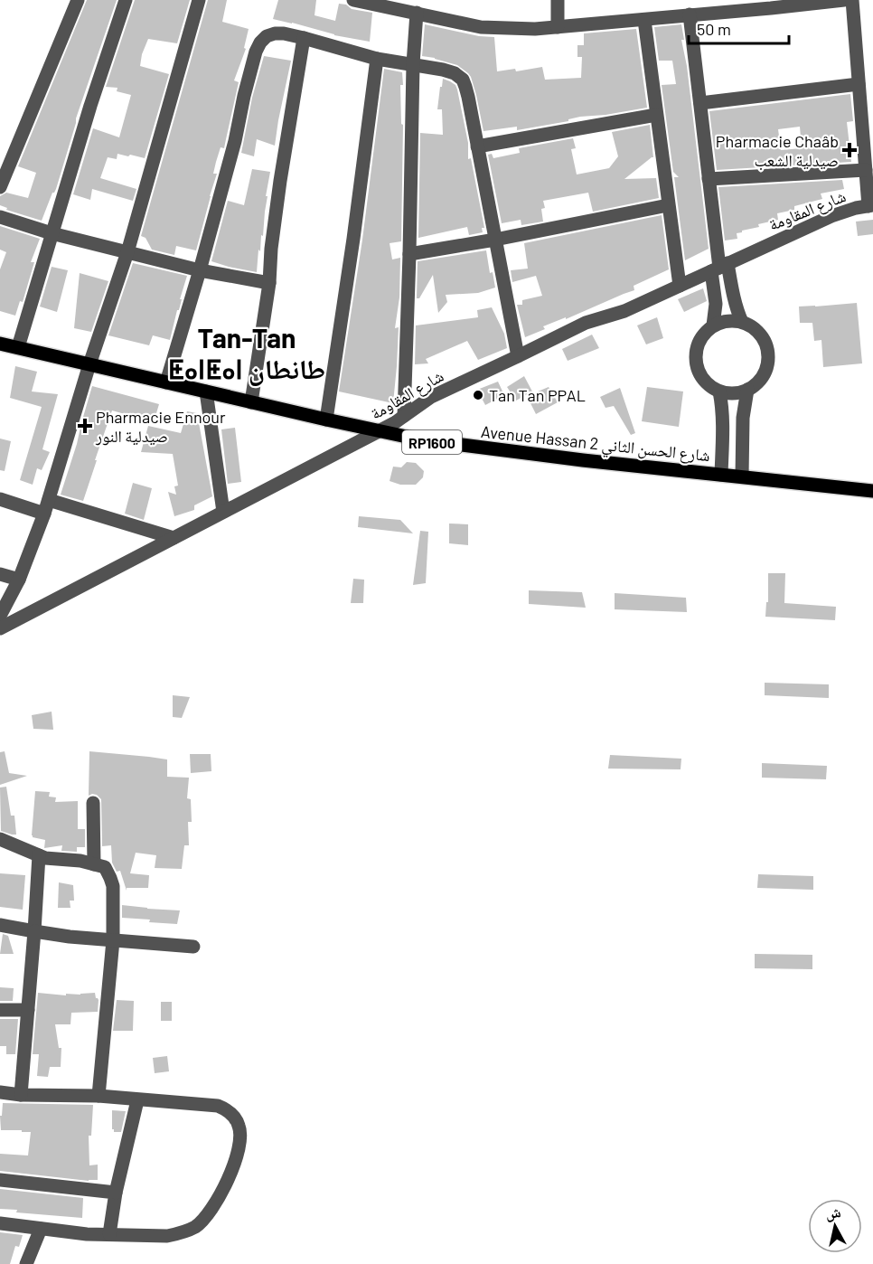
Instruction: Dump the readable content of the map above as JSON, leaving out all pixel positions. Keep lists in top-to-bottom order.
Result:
{
  "streets": {
    "main road": ["RP1600", "Avenue Hassan 2 شارع الحسن الثاني"],
    "street": ["شارع المقاومة"]
  },
  "crossings": [
    ["شارع المقاومة", "Avenue Hassan 2 شارع الحسن الثاني"]
  ],
  "districts": ["Tan-Tan ⵟⴰⵏⵟⴰⵏ طانطان"],
  "places": {
    "health": ["Pharmacie Chaâb صيدلية الشعب", "Pharmacie Ennour صيدلية النور"],
    "other": ["Tan Tan PPAL"]
  },
  "scale_bar": "50 m",
  "north": "top"
}
